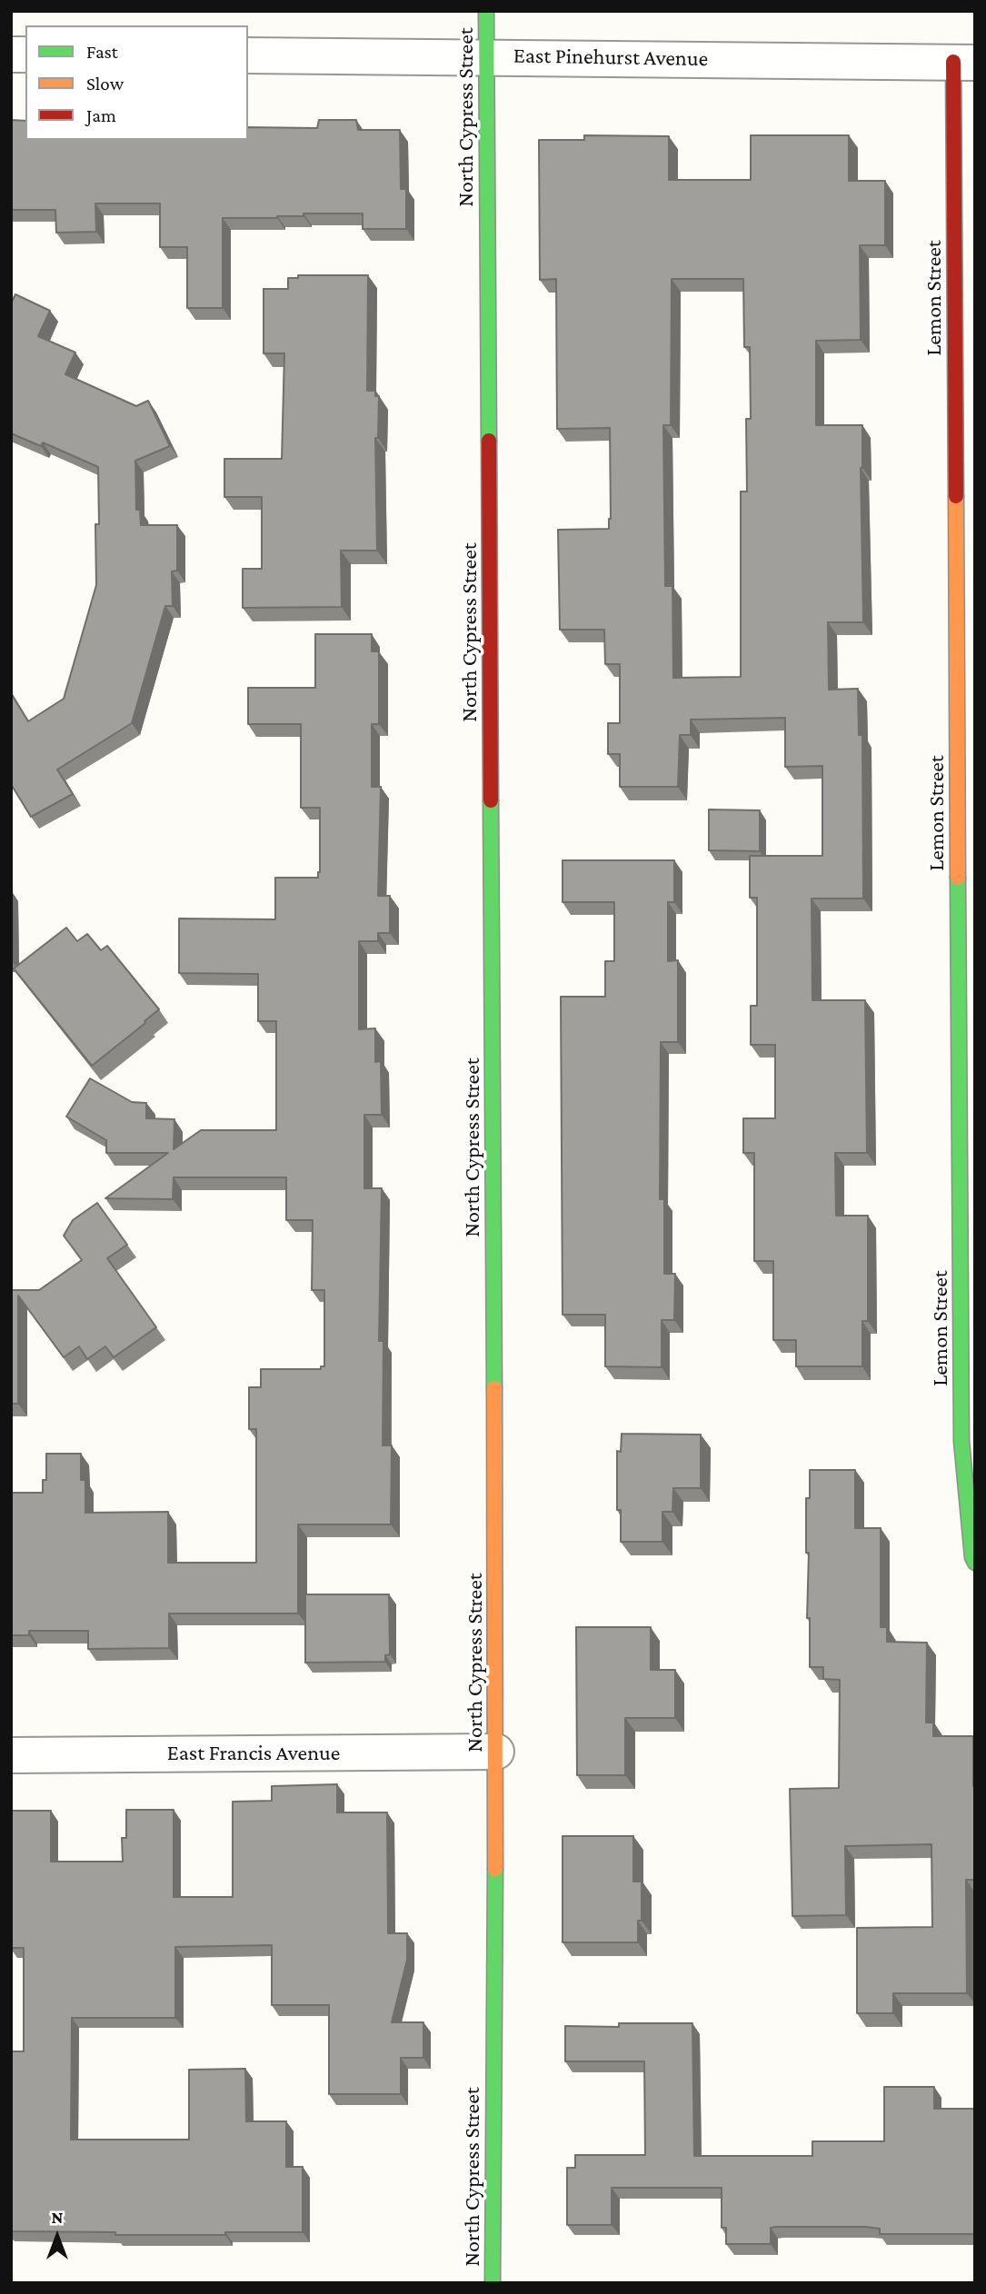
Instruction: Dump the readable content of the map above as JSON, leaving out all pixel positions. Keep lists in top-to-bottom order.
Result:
{
  "streets": {
    "street": [
      "East Pinehurst Avenue",
      "North Cypress Street",
      "Lemon Street",
      "East Francis Avenue"
    ]
  },
  "crossings": [
    ["East Pinehurst Avenue", "North Cypress Street"],
    ["East Pinehurst Avenue", "Lemon Street"],
    ["North Cypress Street", "East Francis Avenue"]
  ],
  "legend": ["Fast", "Slow", "Jam"],
  "north": "top"
}
